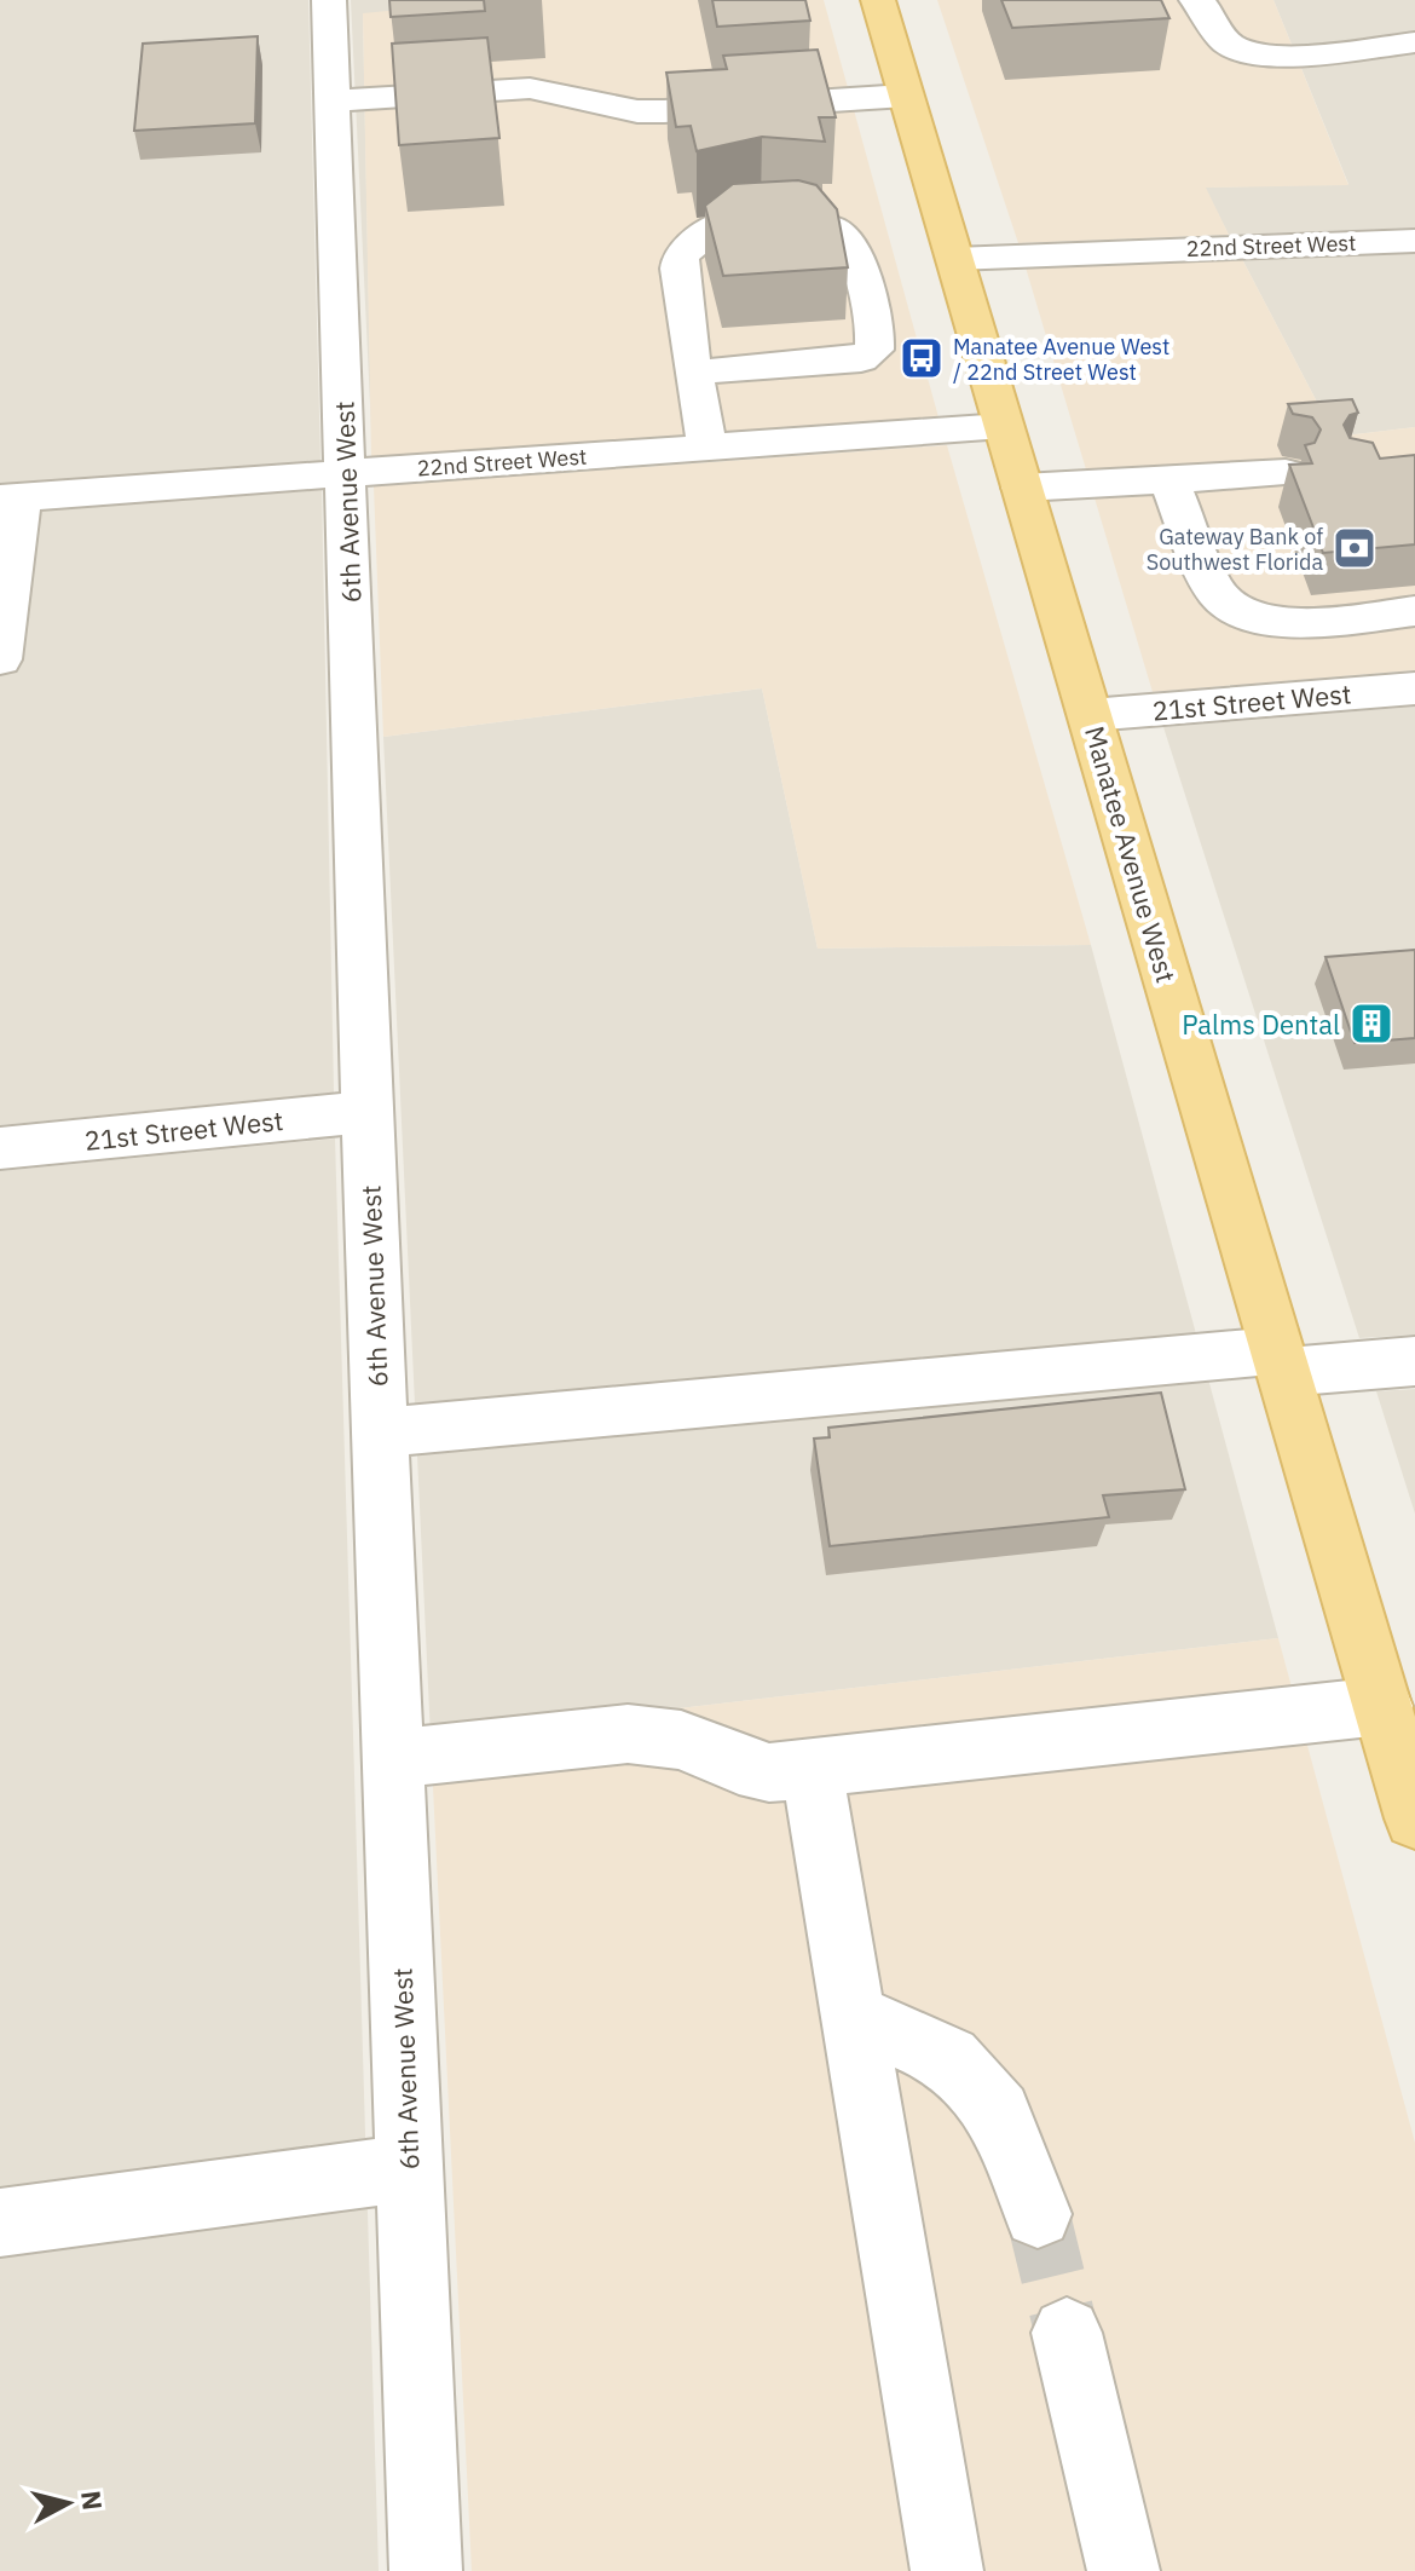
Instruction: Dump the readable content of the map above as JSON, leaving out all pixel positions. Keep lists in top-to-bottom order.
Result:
{
  "streets": {
    "main road": ["Manatee Avenue West"],
    "street": ["22nd Street West", "6th Avenue West", "21st Street West"]
  },
  "crossings": [
    ["22nd Street West", "6th Avenue West"],
    ["22nd Street West", "Manatee Avenue West"],
    ["6th Avenue West", "21st Street West"],
    ["21st Street West", "Manatee Avenue West"]
  ],
  "places": {
    "bus stop": ["Manatee Avenue West / 22nd Street West"],
    "bank": ["Gateway Bank of Southwest Florida"],
    "building": ["Palms Dental"]
  },
  "north": "right"
}
